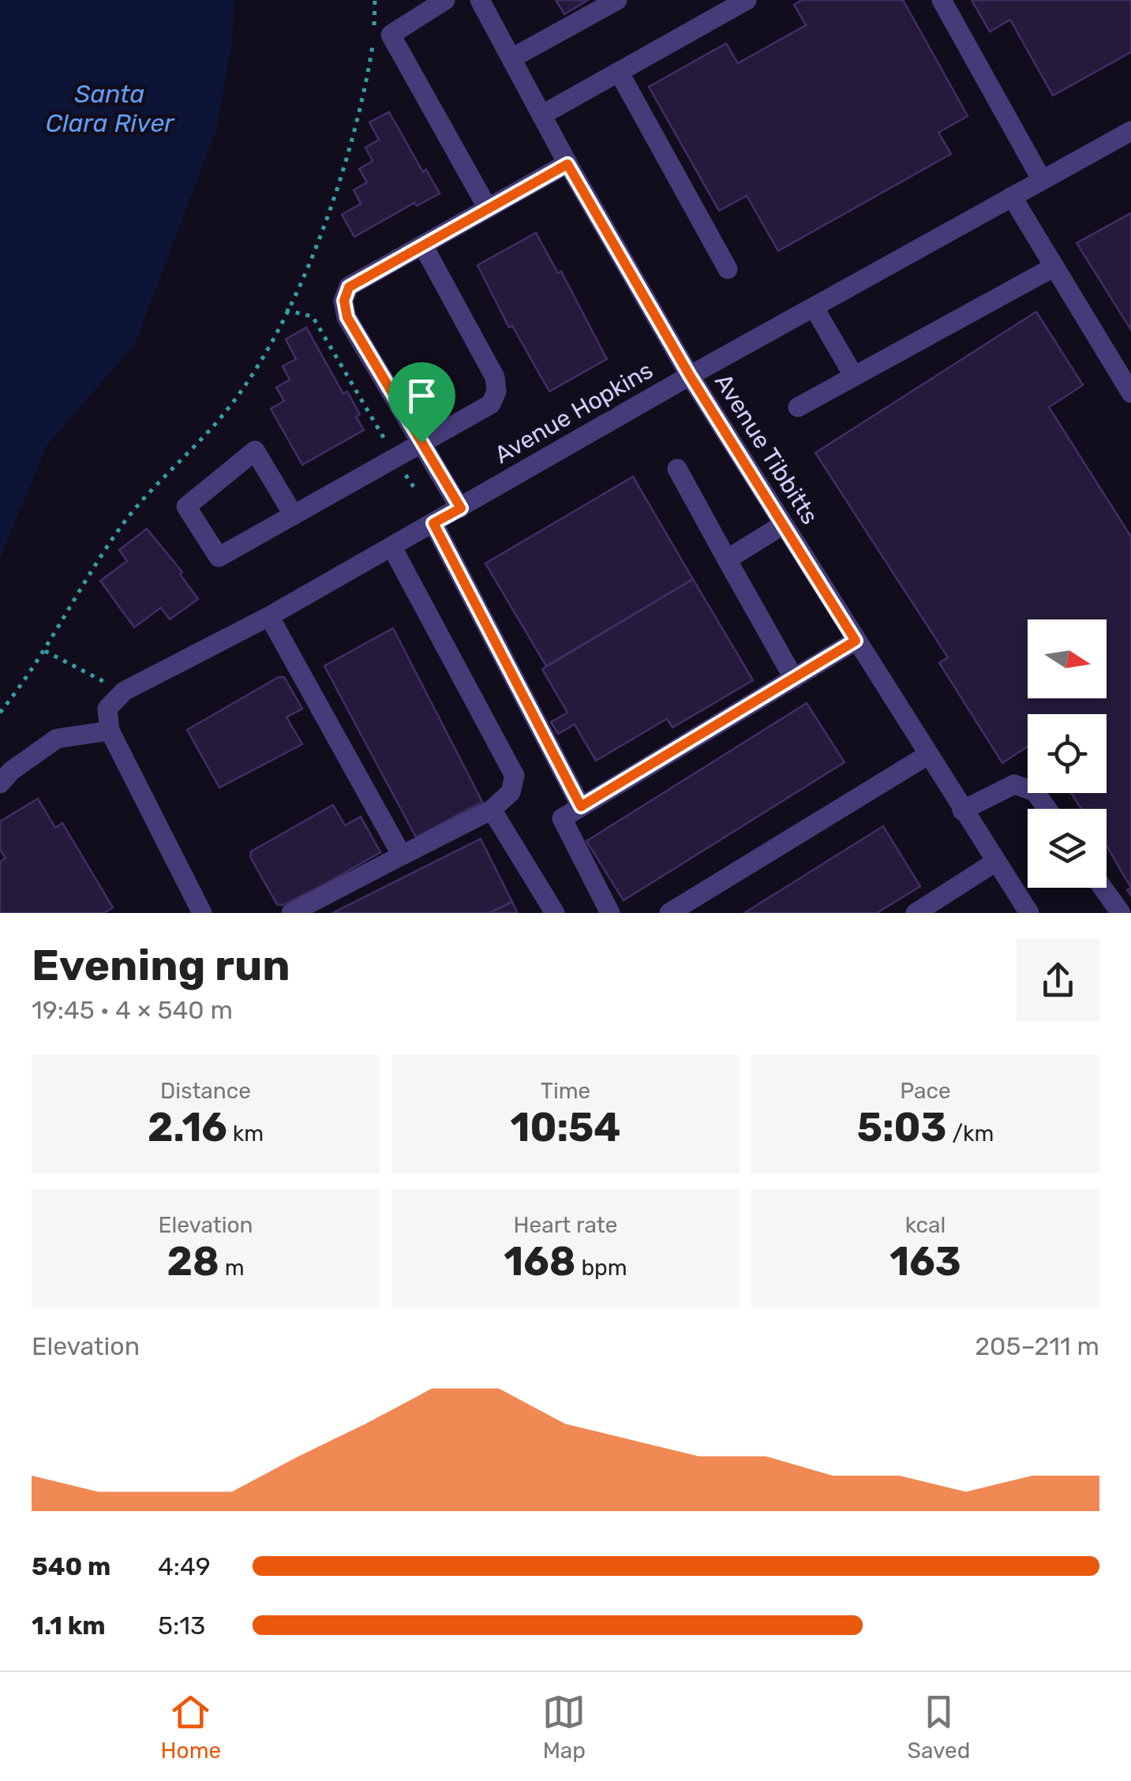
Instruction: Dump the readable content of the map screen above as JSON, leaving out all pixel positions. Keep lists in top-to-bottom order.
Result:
{
  "streets": {
    "street": ["Avenue Hopkins", "Avenue Tibbitts"]
  },
  "crossings": [
    ["Avenue Hopkins", "Avenue Tibbitts"]
  ],
  "water": ["Santa Clara River"],
  "north": "right",
  "page": {
    "heading": ["Evening run", "19:45 · 4 × 540 m"],
    "stats": [
      ["Distance", "2.16 km"],
      ["Time", "10:54"],
      ["Pace", "5:03 /km"],
      ["Elevation", "28 m"],
      ["Heart rate", "168 bpm"],
      ["kcal", "163"]
    ],
    "chart": ["Elevation", "205–211 m"],
    "list": [
      {
        "name": "540 m",
        "note": "4:49"
      },
      {
        "name": "1.1 km",
        "note": "5:13"
      }
    ],
    "tabs": ["Home", "Map", "Saved"]
  }
}
